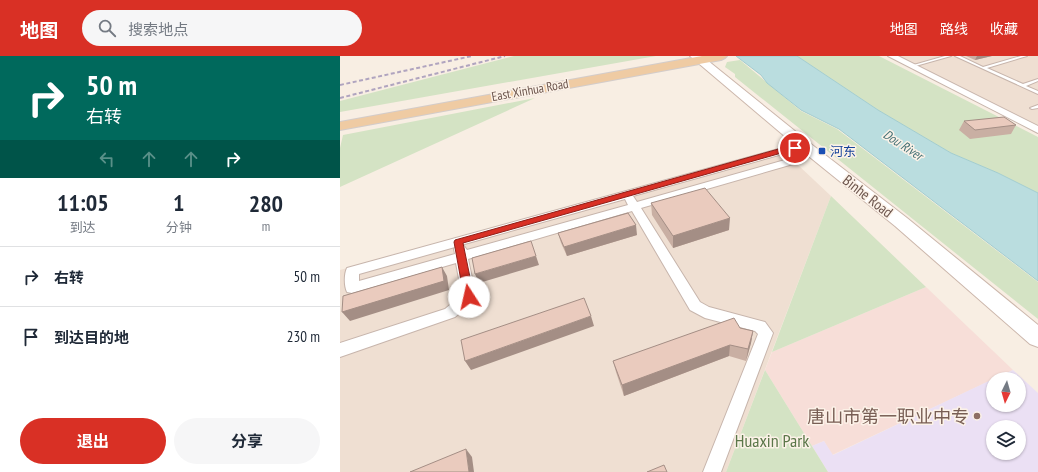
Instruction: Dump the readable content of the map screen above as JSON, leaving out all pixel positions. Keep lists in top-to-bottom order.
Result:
{
  "streets": {
    "main road": ["East Xinhua Road", "Binhe Road"]
  },
  "crossings": [
    ["East Xinhua Road", "Binhe Road"]
  ],
  "water": ["Dou River"],
  "parks": ["Huaxin Park"],
  "places": {
    "transit": ["河东"],
    "other": ["唐山市第一职业中专"]
  },
  "north": "bottom",
  "page": {
    "header": "地图",
    "search": "搜索地点",
    "nav": ["地图", "路线", "收藏"],
    "turn": ["50 m", "右转"],
    "eta": [
      "11:05",
      "到达",
      "1",
      "分钟",
      "280",
      "m"
    ],
    "list": [
      {
        "name": "右转",
        "value": "50 m"
      },
      {
        "name": "到达目的地",
        "value": "230 m"
      }
    ],
    "buttons": ["退出", "分享"]
  }
}
